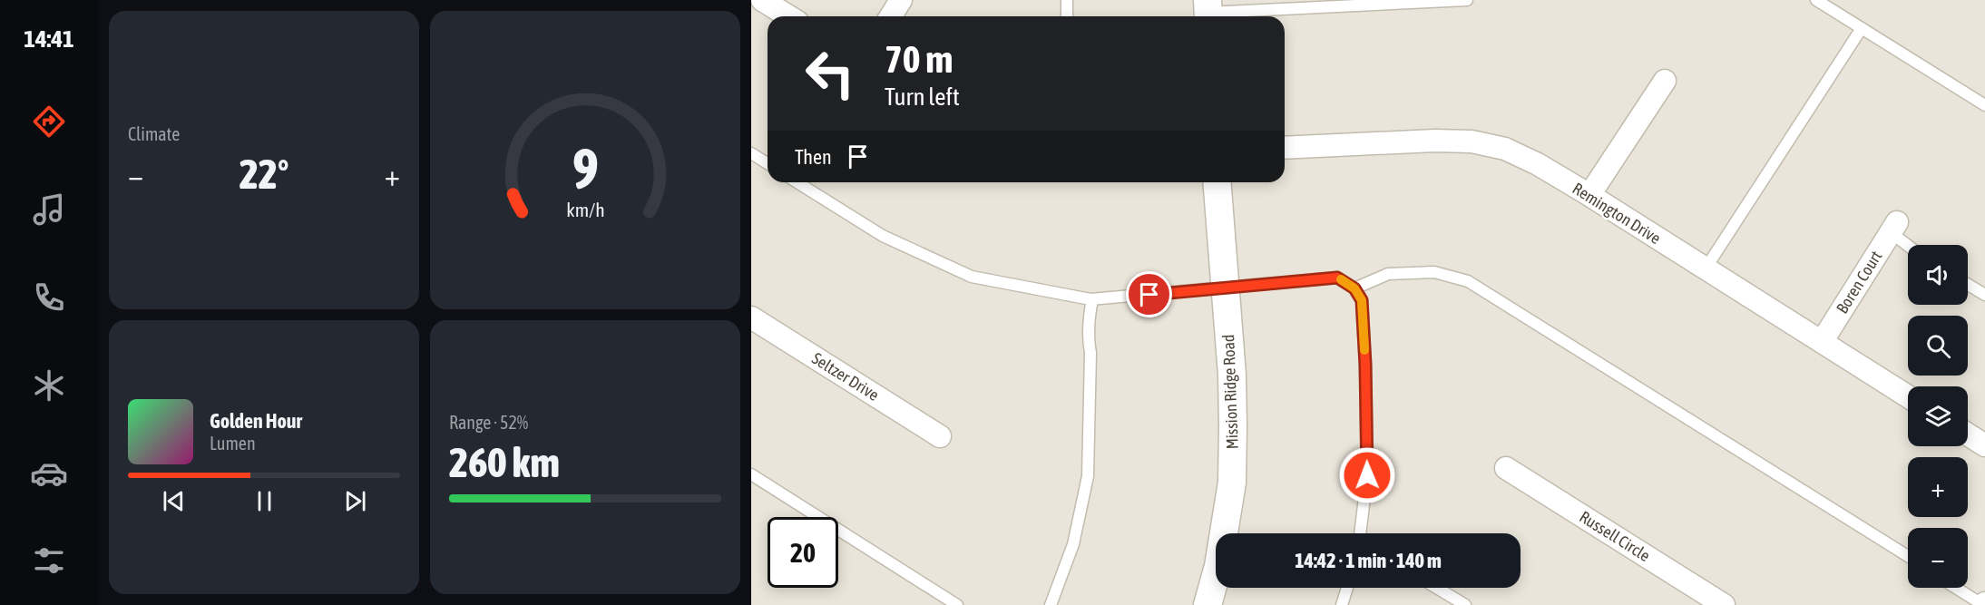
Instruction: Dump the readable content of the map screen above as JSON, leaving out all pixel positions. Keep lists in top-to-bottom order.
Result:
{
  "streets": {
    "street": [
      "Remington Drive",
      "Boren Court",
      "Seltzer Drive",
      "Mission Ridge Road",
      "Russell Circle"
    ]
  },
  "crossings": [
    ["Remington Drive", "Boren Court"]
  ],
  "page": {
    "tabs": "14:41",
    "tile": [
      "Climate",
      ["Range · 52%", "260 km"]
    ],
    "turn": ["70 m", "Turn left"],
    "then": "Then",
    "heat": ["−", "22°", "+"],
    "map_buttons": ["+", "−"],
    "song": ["Golden Hour", "Lumen"],
    "limit": "20",
    "trip": "14:42 · 1 min · 140 m",
    "gauge": ["9", "km/h"]
  }
}
